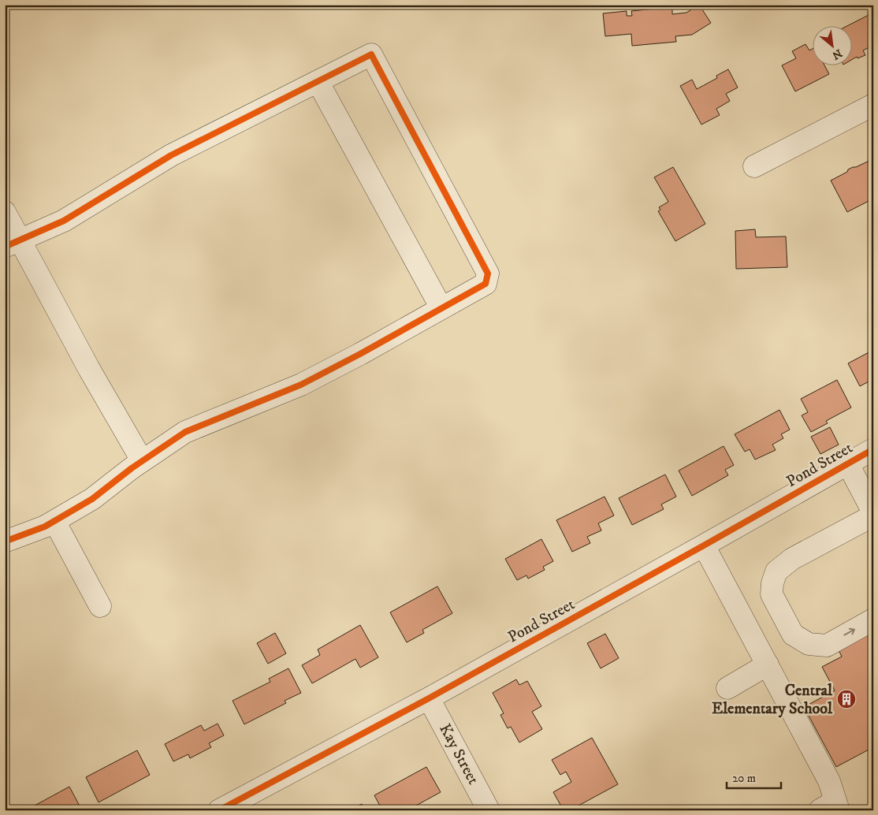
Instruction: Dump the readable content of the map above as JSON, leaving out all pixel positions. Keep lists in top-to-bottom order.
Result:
{
  "streets": {
    "street": ["Pond Street", "Kay Street"]
  },
  "crossings": [
    ["Pond Street", "Kay Street"]
  ],
  "places": {
    "building": ["Central Elementary School"]
  },
  "scale_bar": "20 m",
  "north": "bottom right"
}
